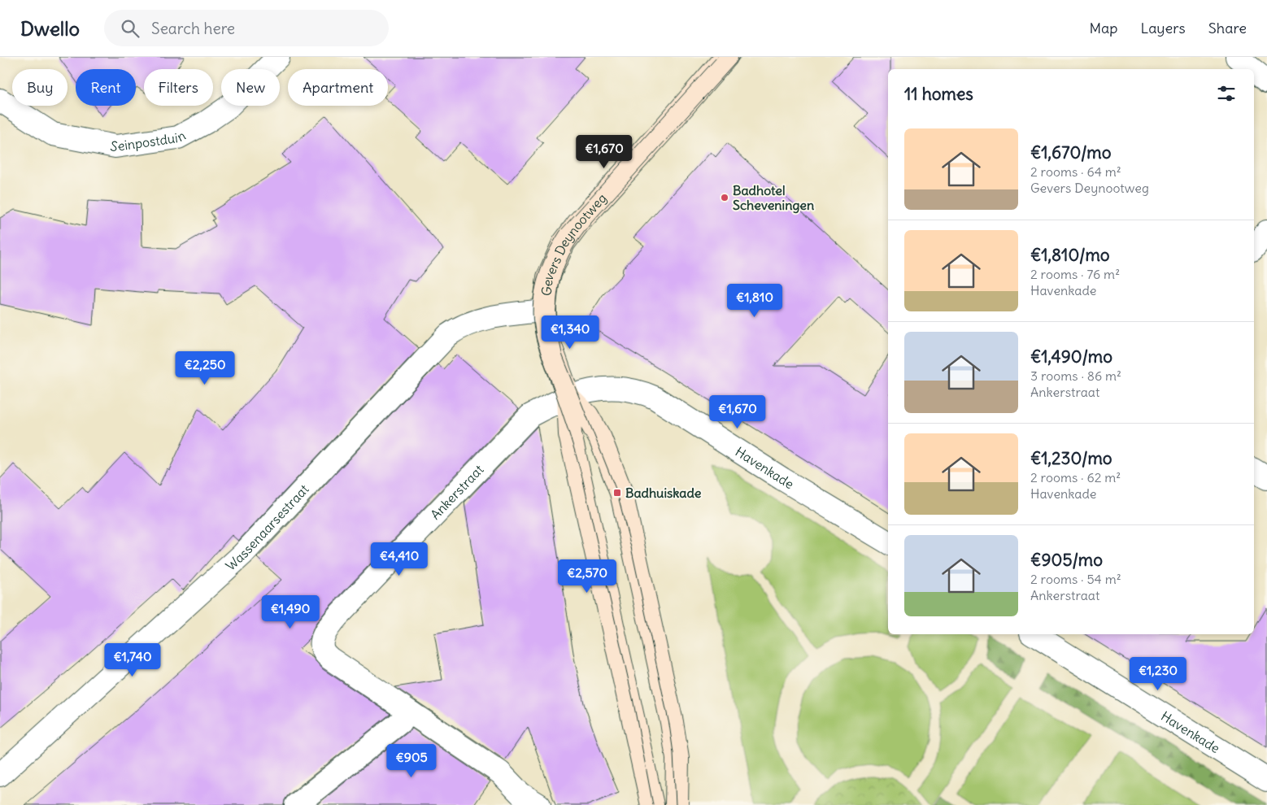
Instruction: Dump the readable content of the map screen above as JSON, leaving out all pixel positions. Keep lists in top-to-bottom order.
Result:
{
  "streets": {
    "main road": ["Gevers Deynootweg"],
    "street": [
      "Seinpostduin",
      "Havenkade",
      "Ankerstraat",
      "Wassenaarsestraat"
    ]
  },
  "crossings": [
    ["Gevers Deynootweg", "Wassenaarsestraat"],
    ["Havenkade", "Ankerstraat"]
  ],
  "places": {
    "other": ["Badhotel Scheveningen"],
    "transit": ["Badhuiskade"]
  },
  "page": {
    "header": "Dwello",
    "search": "Search here",
    "nav": ["Map", "Layers", "Share"],
    "chip": [
      "Buy",
      "Rent",
      "Filters",
      "New",
      "Apartment"
    ],
    "heading": "11 homes",
    "list": [
      {
        "name": "€1,670/mo",
        "note": "2 rooms · 64 m² · Gevers Deynootweg"
      },
      {
        "name": "€1,810/mo",
        "note": "2 rooms · 76 m² · Havenkade"
      },
      {
        "name": "€1,490/mo",
        "note": "3 rooms · 86 m² · Ankerstraat"
      },
      {
        "name": "€1,230/mo",
        "note": "2 rooms · 62 m² · Havenkade"
      },
      {
        "name": "€905/mo",
        "note": "2 rooms · 54 m² · Ankerstraat"
      }
    ],
    "price": [
      "€1,670",
      "€1,810",
      "€1,340",
      "€2,250",
      "€1,670",
      "€4,410",
      "€2,570",
      "€1,490",
      "€1,740",
      "€1,230",
      "€905"
    ]
  }
}
